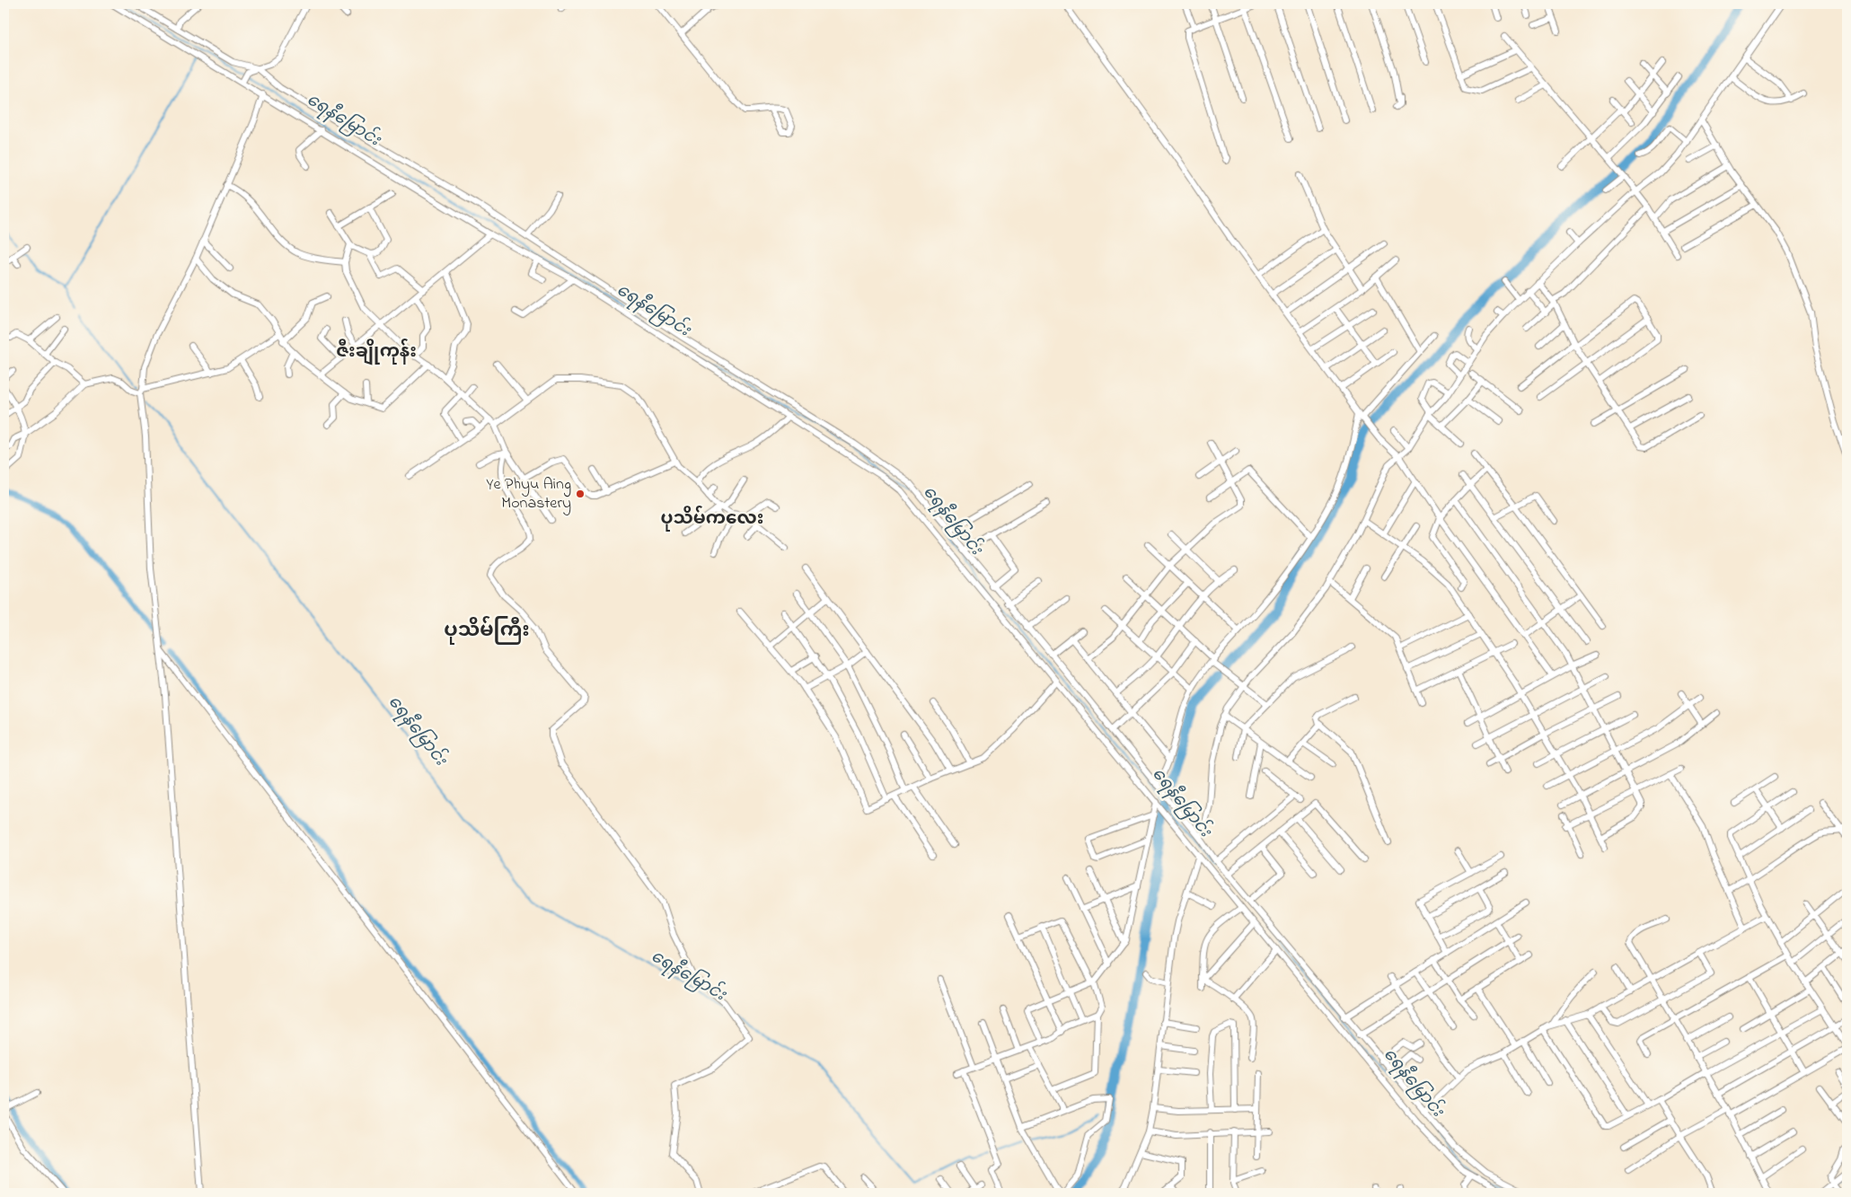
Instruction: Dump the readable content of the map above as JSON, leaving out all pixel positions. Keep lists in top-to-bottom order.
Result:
{
  "districts": ["ဇီးချိုကုန်း", "ပုသိမ်ကလေး", "ပုသိမ်ကြီး"],
  "water": ["ရေနီမြောင်း"],
  "places": ["Ye Phyu Aing Monastery"]
}
